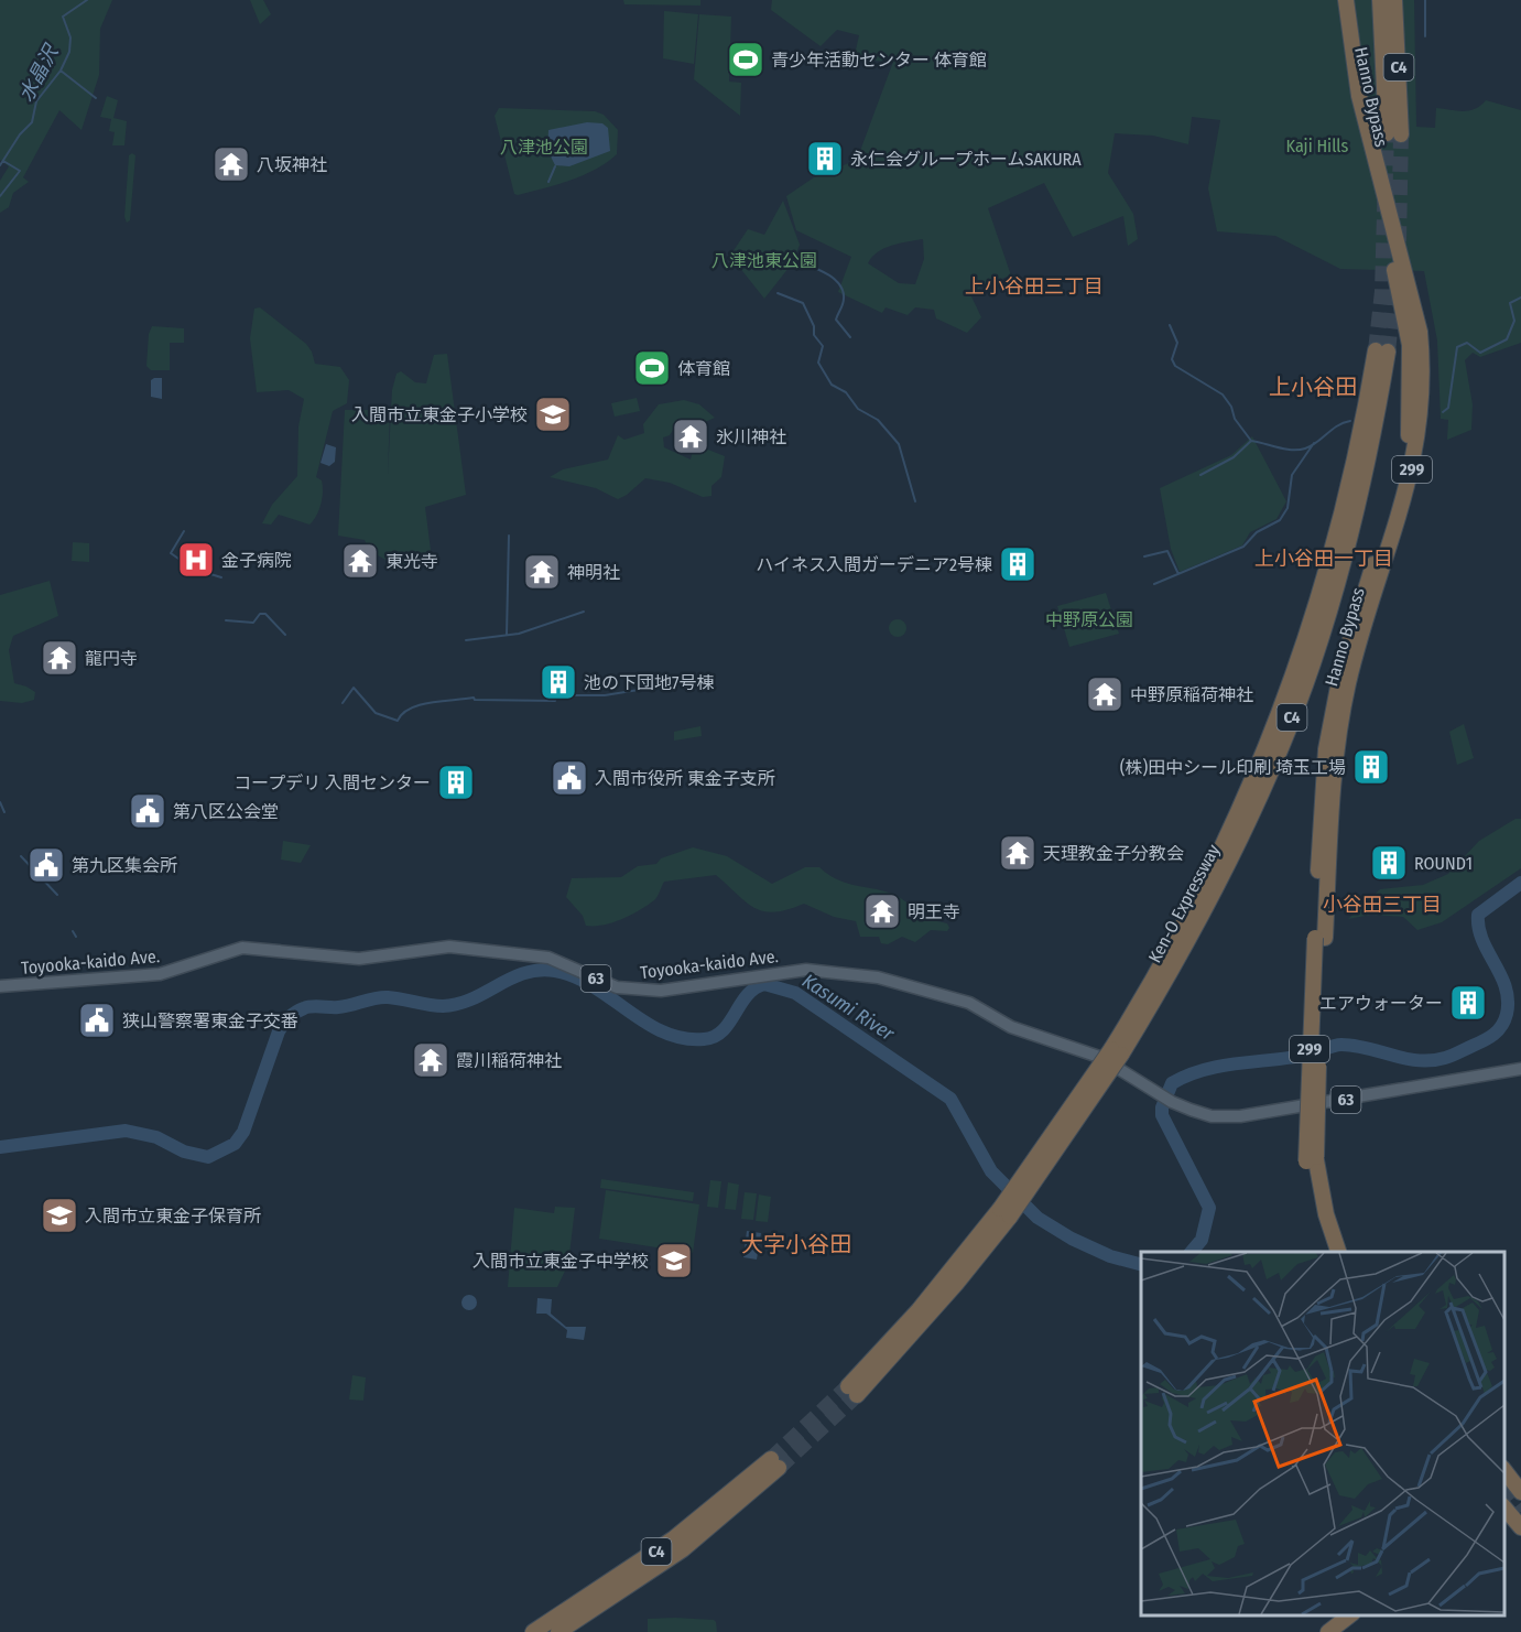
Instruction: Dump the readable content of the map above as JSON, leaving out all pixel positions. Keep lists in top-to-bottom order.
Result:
{
  "streets": {
    "highway": [
      "C4",
      "Hanno Bypass",
      "299",
      "Ken-O Expressway"
    ],
    "main road": ["Toyooka-kaido Ave.", "63"]
  },
  "districts": [
    "上小谷田三丁目",
    "上小谷田",
    "上小谷田一丁目",
    "小谷田三丁目",
    "大字小谷田"
  ],
  "water": ["水晶沢", "Kasumi River"],
  "parks": [
    "Kaji Hills",
    "八津池公園",
    "八津池東公園",
    "中野原公園"
  ],
  "places": {
    "sports": ["青少年活動センター 体育館", "体育館"],
    "building": [
      "永仁会グループホームSAKURA",
      "ハイネス入間ガーデニア2号棟",
      "池の下団地7号棟",
      "(株)田中シール印刷 埼玉工場",
      "コープデリ 入間センター",
      "ROUND1",
      "エアウォーター"
    ],
    "temple": [
      "八坂神社",
      "氷川神社",
      "東光寺",
      "神明社",
      "龍円寺",
      "中野原稲荷神社",
      "天理教金子分教会",
      "明王寺",
      "霞川稲荷神社"
    ],
    "school or university": ["入間市立東金子小学校", "入間市立東金子保育所", "入間市立東金子中学校"],
    "hospital": ["金子病院"],
    "public building": [
      "入間市役所 東金子支所",
      "第八区公会堂",
      "第九区集会所",
      "狭山警察署東金子交番"
    ]
  }
}
